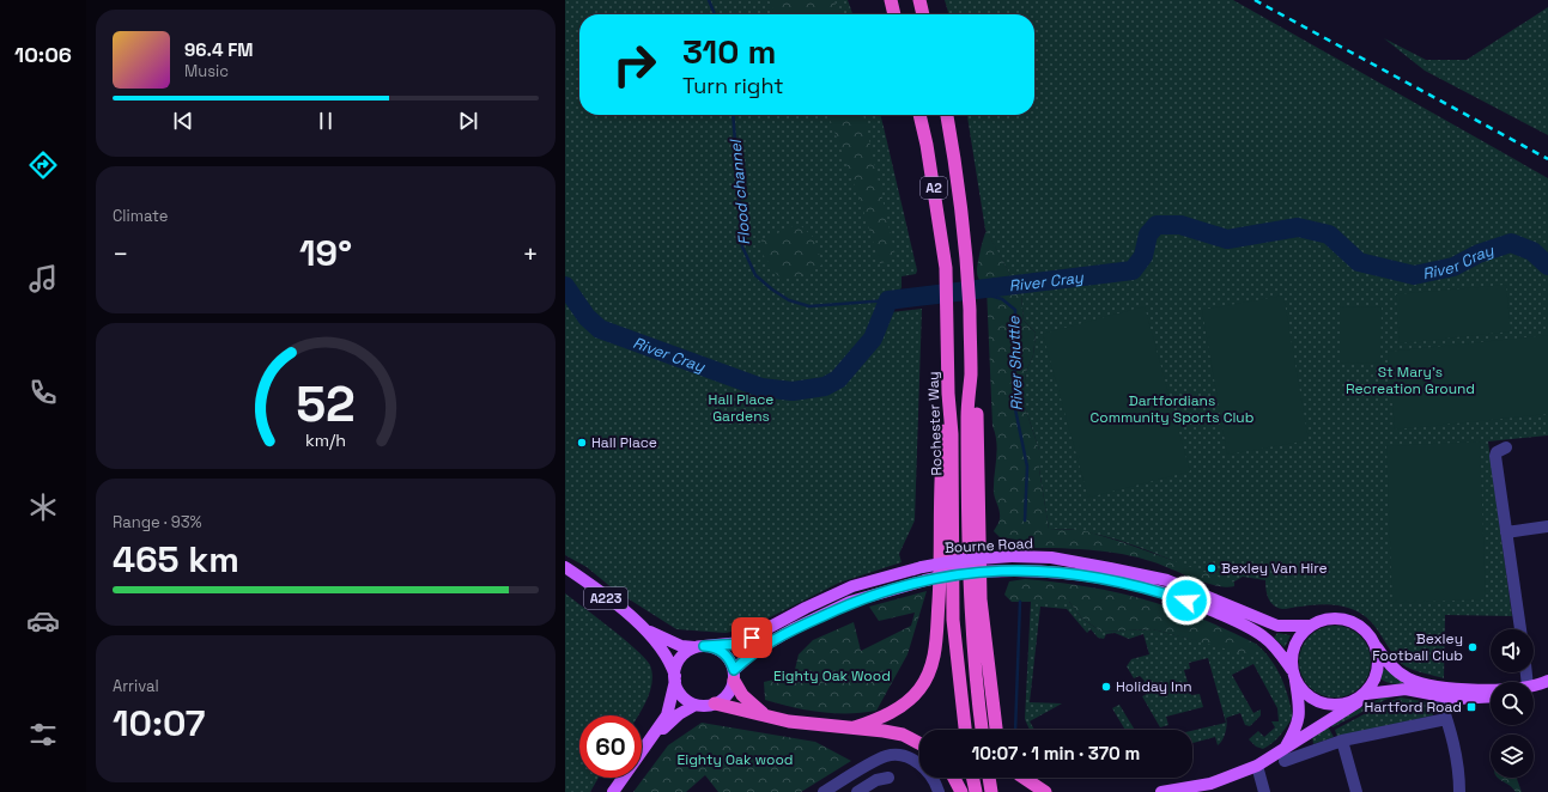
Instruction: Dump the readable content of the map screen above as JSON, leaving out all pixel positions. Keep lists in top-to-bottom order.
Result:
{
  "streets": {
    "highway": ["A2", "Rochester Way"],
    "main road": ["Bourne Road", "A223"]
  },
  "water": ["Flood channel", "River Cray", "River Shuttle"],
  "parks": [
    "St Mary's Recreation Ground",
    "Hall Place Gardens",
    "Dartfordians Community Sports Club",
    "Eighty Oak Wood",
    "Eighty Oak wood"
  ],
  "places": {
    "other": [
      "Hall Place",
      "Bexley Van Hire",
      "Bexley Football Club",
      "Holiday Inn"
    ],
    "transit": ["Hartford Road"]
  },
  "page": {
    "tabs": "10:06",
    "turn": ["310 m", "Turn right"],
    "song": ["96.4 FM", "Music"],
    "tile": [
      "Climate",
      ["Range · 93%", "465 km"],
      ["Arrival", "10:07"]
    ],
    "heat": ["−", "19°", "+"],
    "limit": "60",
    "trip": "10:07 · 1 min · 370 m",
    "gauge": ["52", "km/h"]
  }
}
